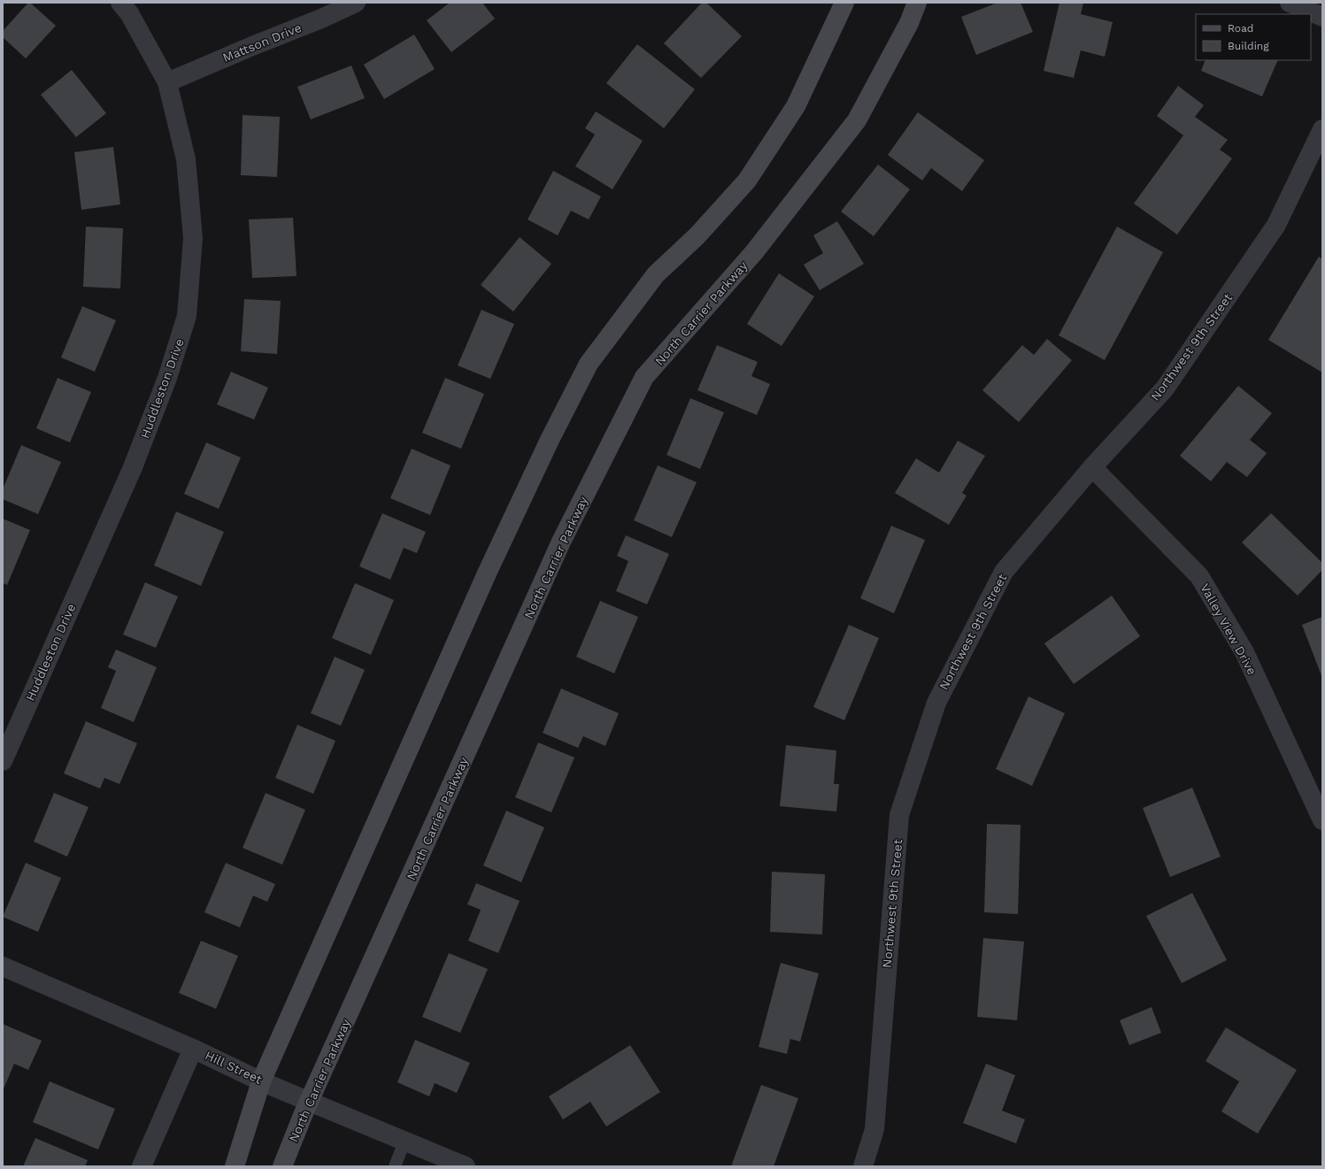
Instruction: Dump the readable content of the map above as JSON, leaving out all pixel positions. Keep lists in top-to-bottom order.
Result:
{
  "streets": {
    "main road": ["North Carrier Parkway"],
    "street": [
      "Mattson Drive",
      "Northwest 9th Street",
      "Huddleston Drive",
      "Valley View Drive",
      "Hill Street"
    ]
  },
  "crossings": [
    ["Mattson Drive", "Huddleston Drive"],
    ["North Carrier Parkway", "Hill Street"],
    ["Northwest 9th Street", "Valley View Drive"]
  ],
  "legend": ["Road", "Building"]
}
